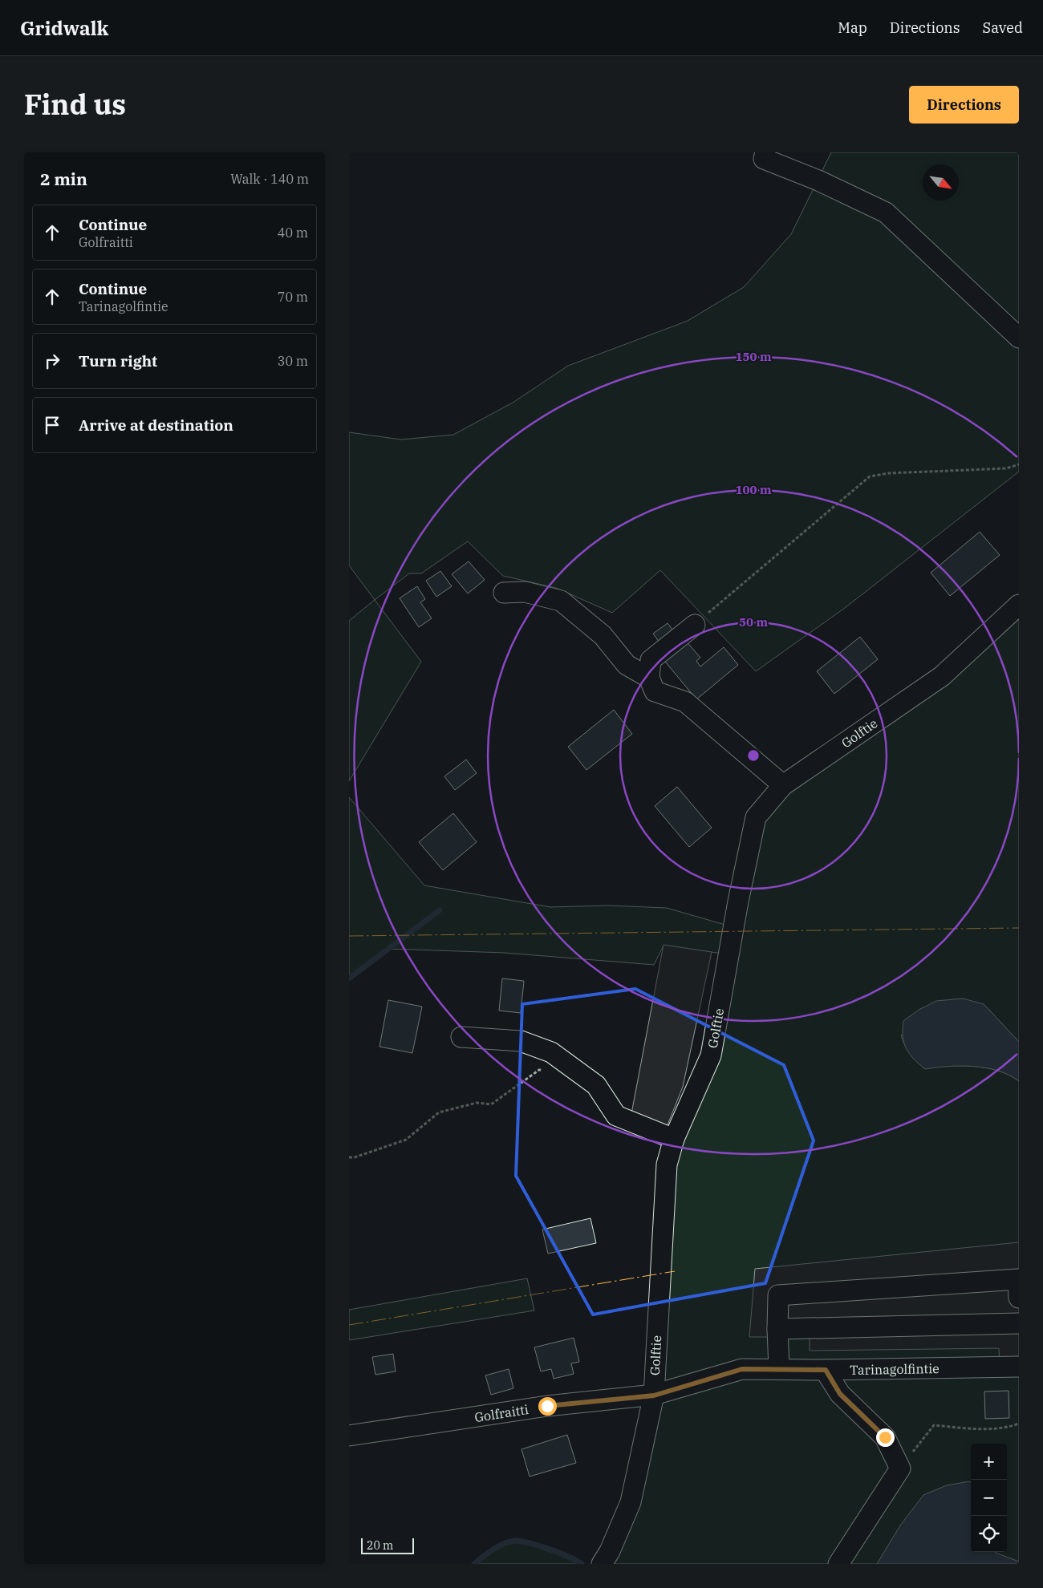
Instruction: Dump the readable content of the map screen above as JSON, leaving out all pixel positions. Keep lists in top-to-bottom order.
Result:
{
  "streets": {
    "street": ["Golftie", "Tarinagolfintie", "Golfraitti"]
  },
  "crossings": [
    ["Golftie", "Tarinagolfintie"],
    ["Golftie", "Golfraitti"],
    ["Tarinagolfintie", "Golfraitti"]
  ],
  "scale_bar": "20 m",
  "north": "bottom right",
  "page": {
    "header": "Gridwalk",
    "nav": ["Map", "Directions", "Saved"],
    "title": "Find us",
    "buttons": "Directions",
    "heading": ["2 min", "Walk · 140 m"],
    "list": [
      ["Continue", "Golfraitti", "40 m"],
      ["Continue", "Tarinagolfintie", "70 m"],
      ["Turn right", "30 m"],
      "Arrive at destination"
    ],
    "map_buttons": ["+", "−"],
    "scale": "20 m"
  },
  "rings": ["150 m", "100 m", "50 m"]
}
